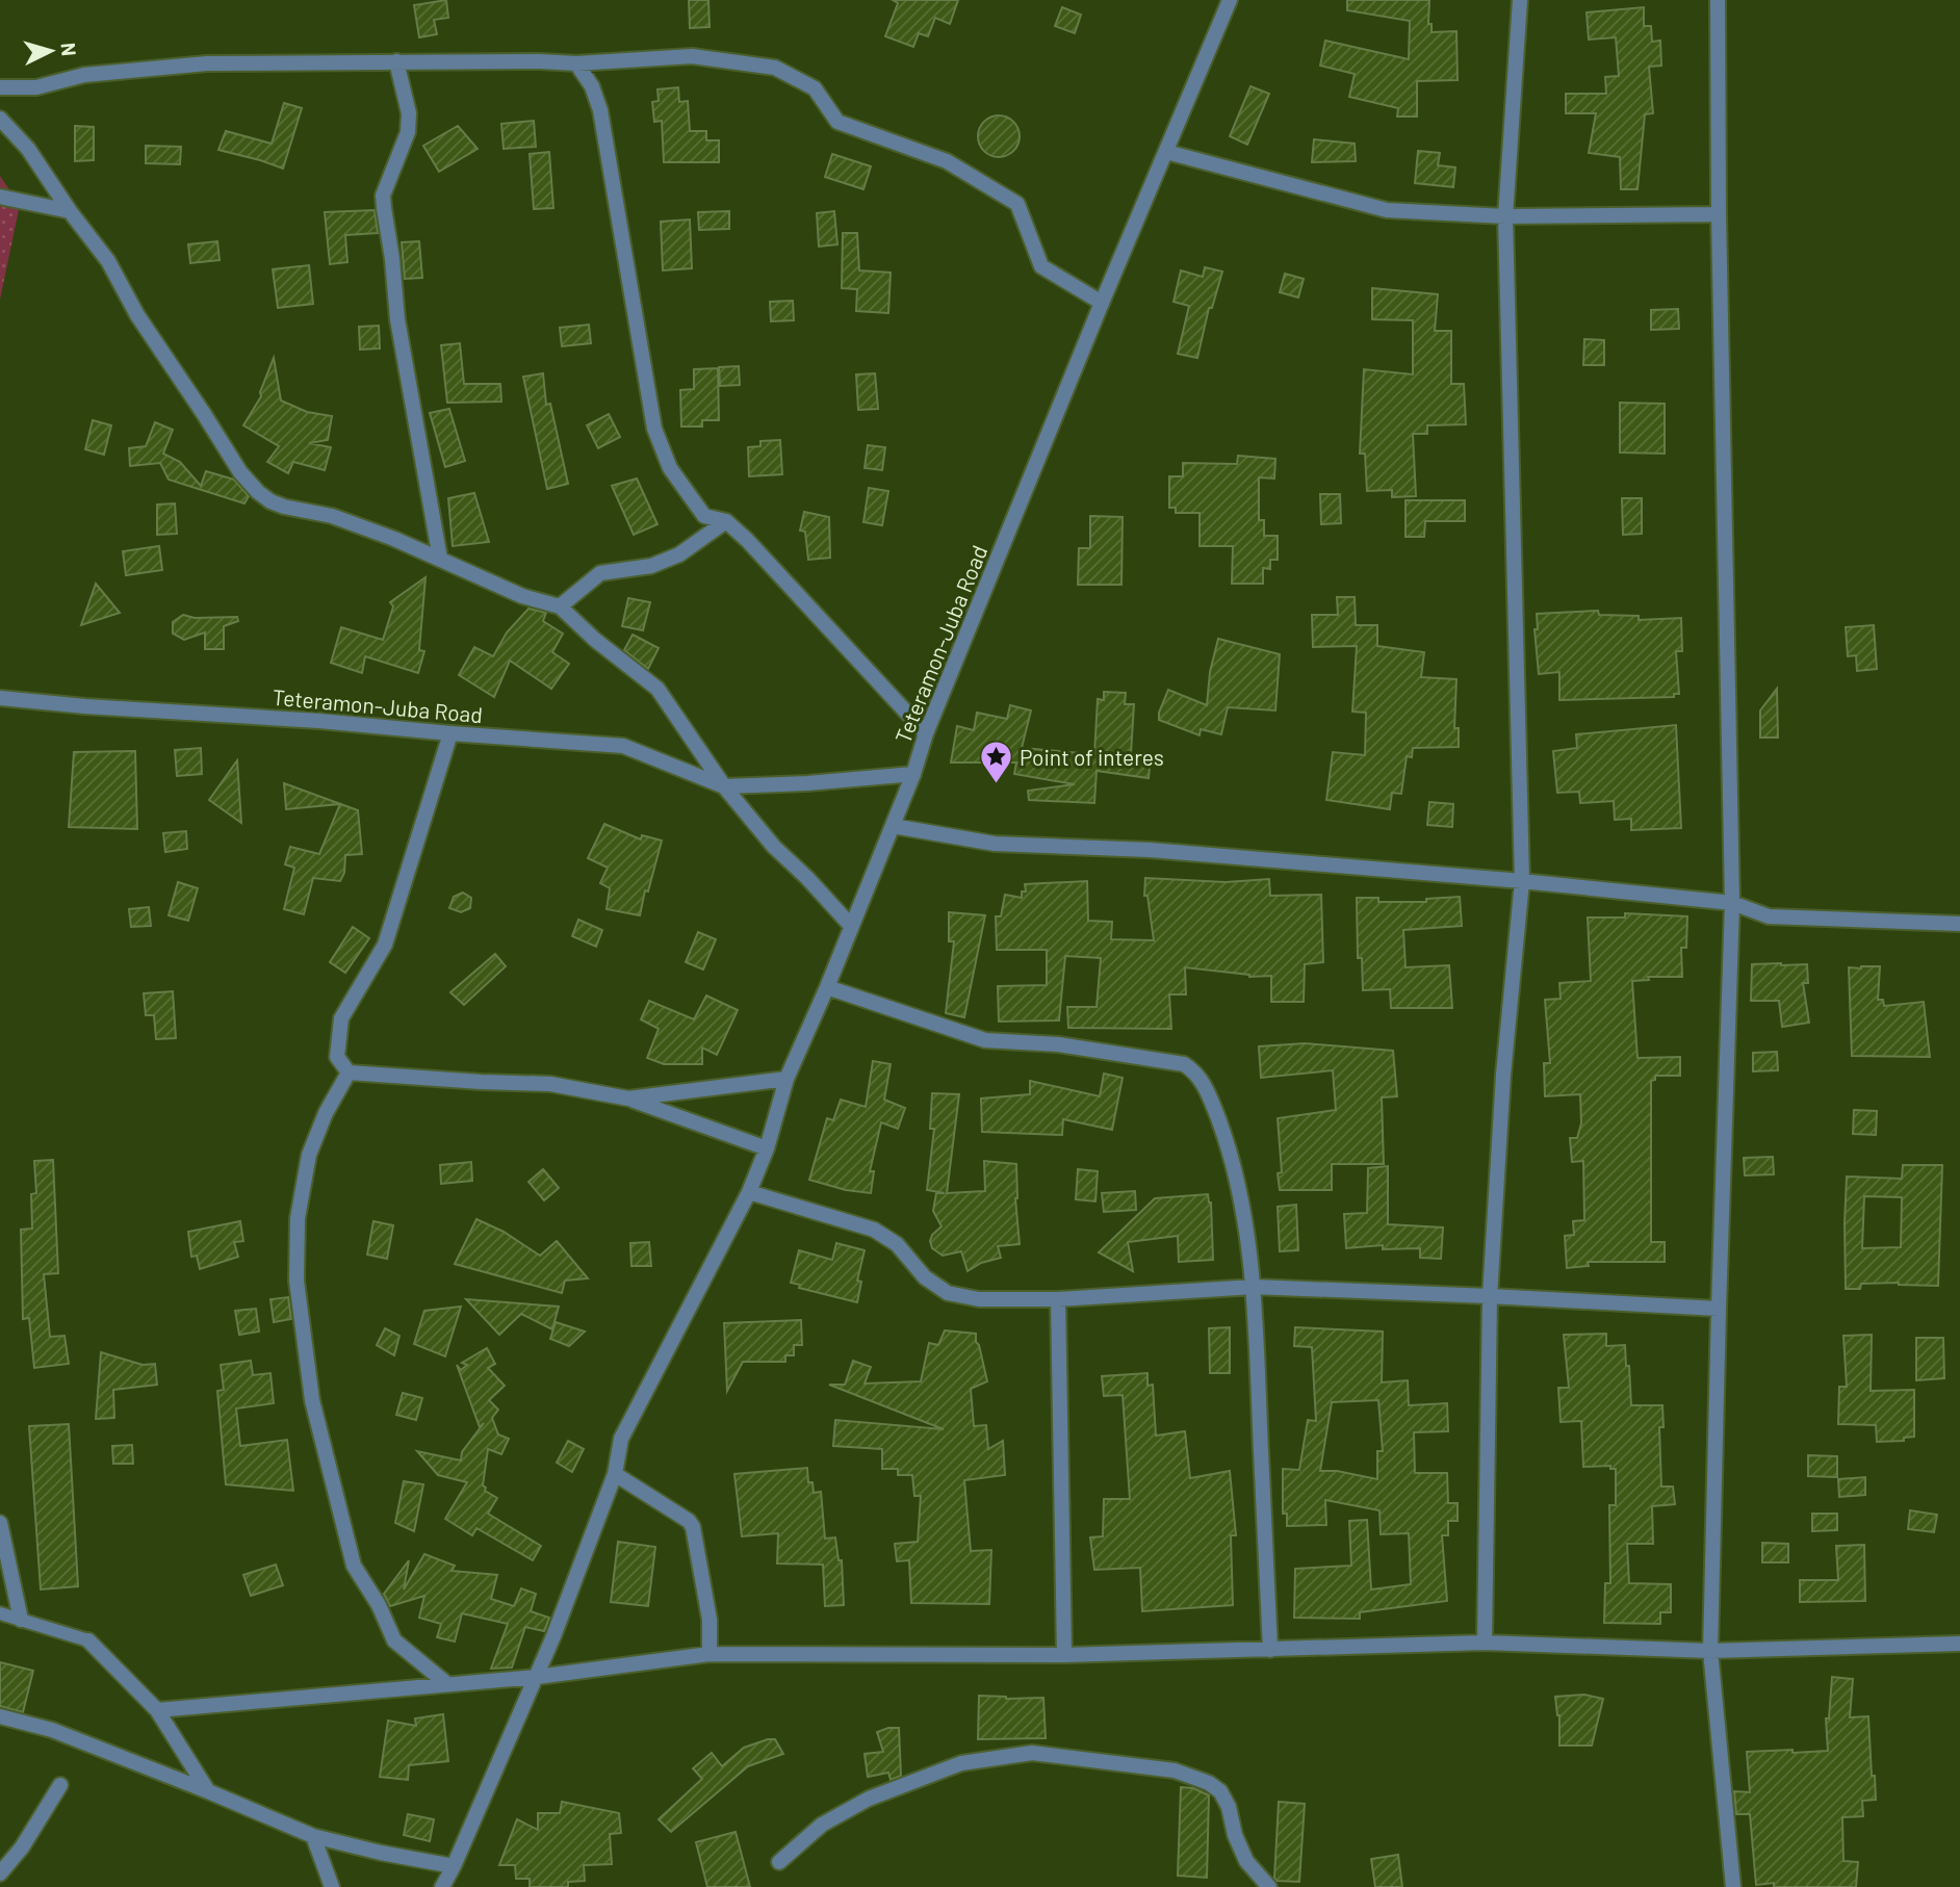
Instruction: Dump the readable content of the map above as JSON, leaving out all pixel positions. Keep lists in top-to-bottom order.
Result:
{
  "streets": {
    "street": ["Teteramon-Juba Road"]
  },
  "places": {
    "place": ["Point of interes"]
  },
  "north": "right"
}
